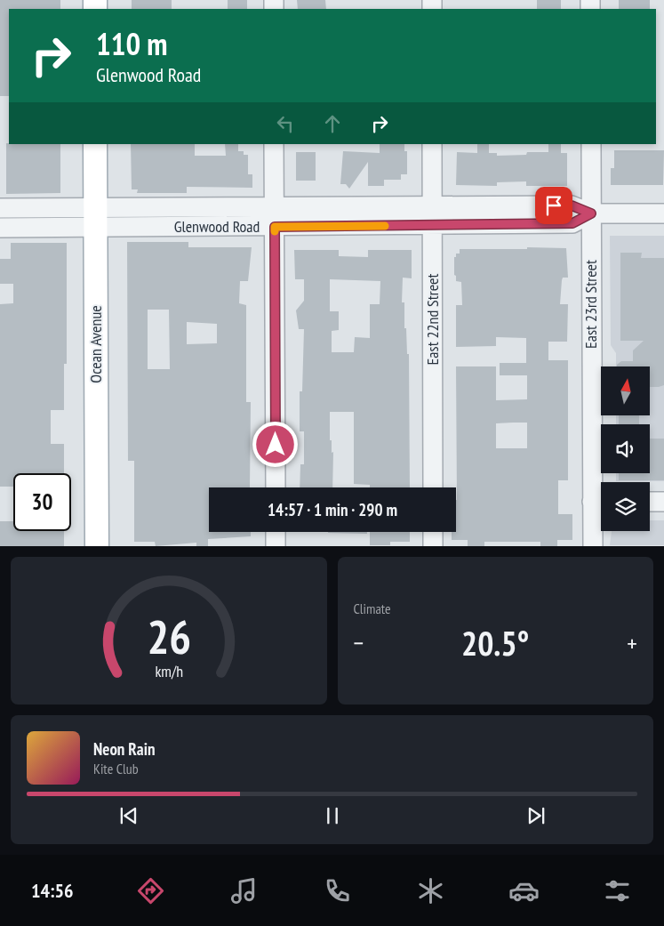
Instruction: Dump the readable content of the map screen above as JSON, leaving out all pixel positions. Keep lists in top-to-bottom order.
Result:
{
  "streets": {
    "main road": ["Ocean Avenue"],
    "street": ["Glenwood Road", "East 23rd Street", "East 22nd Street"]
  },
  "crossings": [
    ["Glenwood Road", "East 23rd Street"],
    ["Glenwood Road", "East 22nd Street"],
    ["Glenwood Road", "Ocean Avenue"]
  ],
  "north": "top",
  "page": {
    "turn": ["110 m", "Glenwood Road"],
    "limit": "30",
    "trip": "14:57 · 1 min · 290 m",
    "tile": "Climate",
    "heat": ["−", "20.5°", "+"],
    "song": ["Neon Rain", "Kite Club"],
    "tabs": "14:56",
    "gauge": ["26", "km/h"]
  }
}
